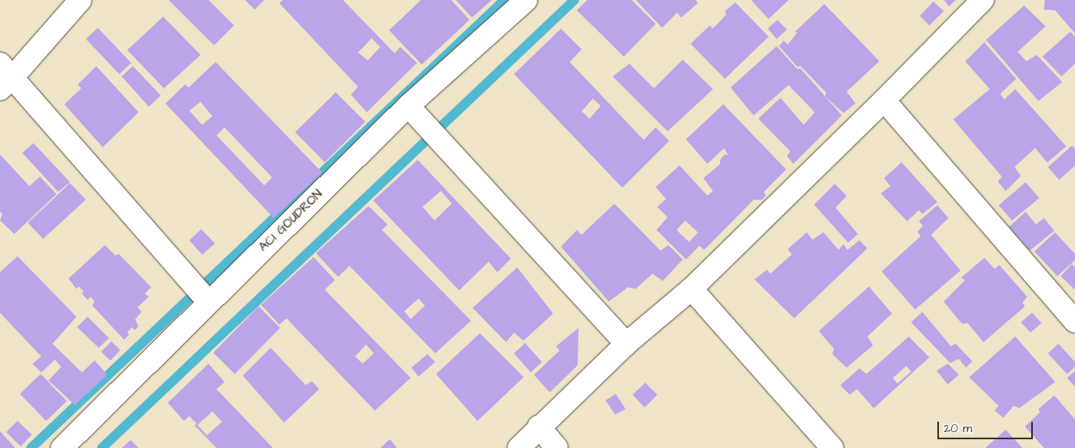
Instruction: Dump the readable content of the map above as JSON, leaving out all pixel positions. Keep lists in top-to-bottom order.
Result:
{
  "streets": {
    "street": ["ACI GOUDRON"]
  },
  "scale_bar": "20 m"
}
